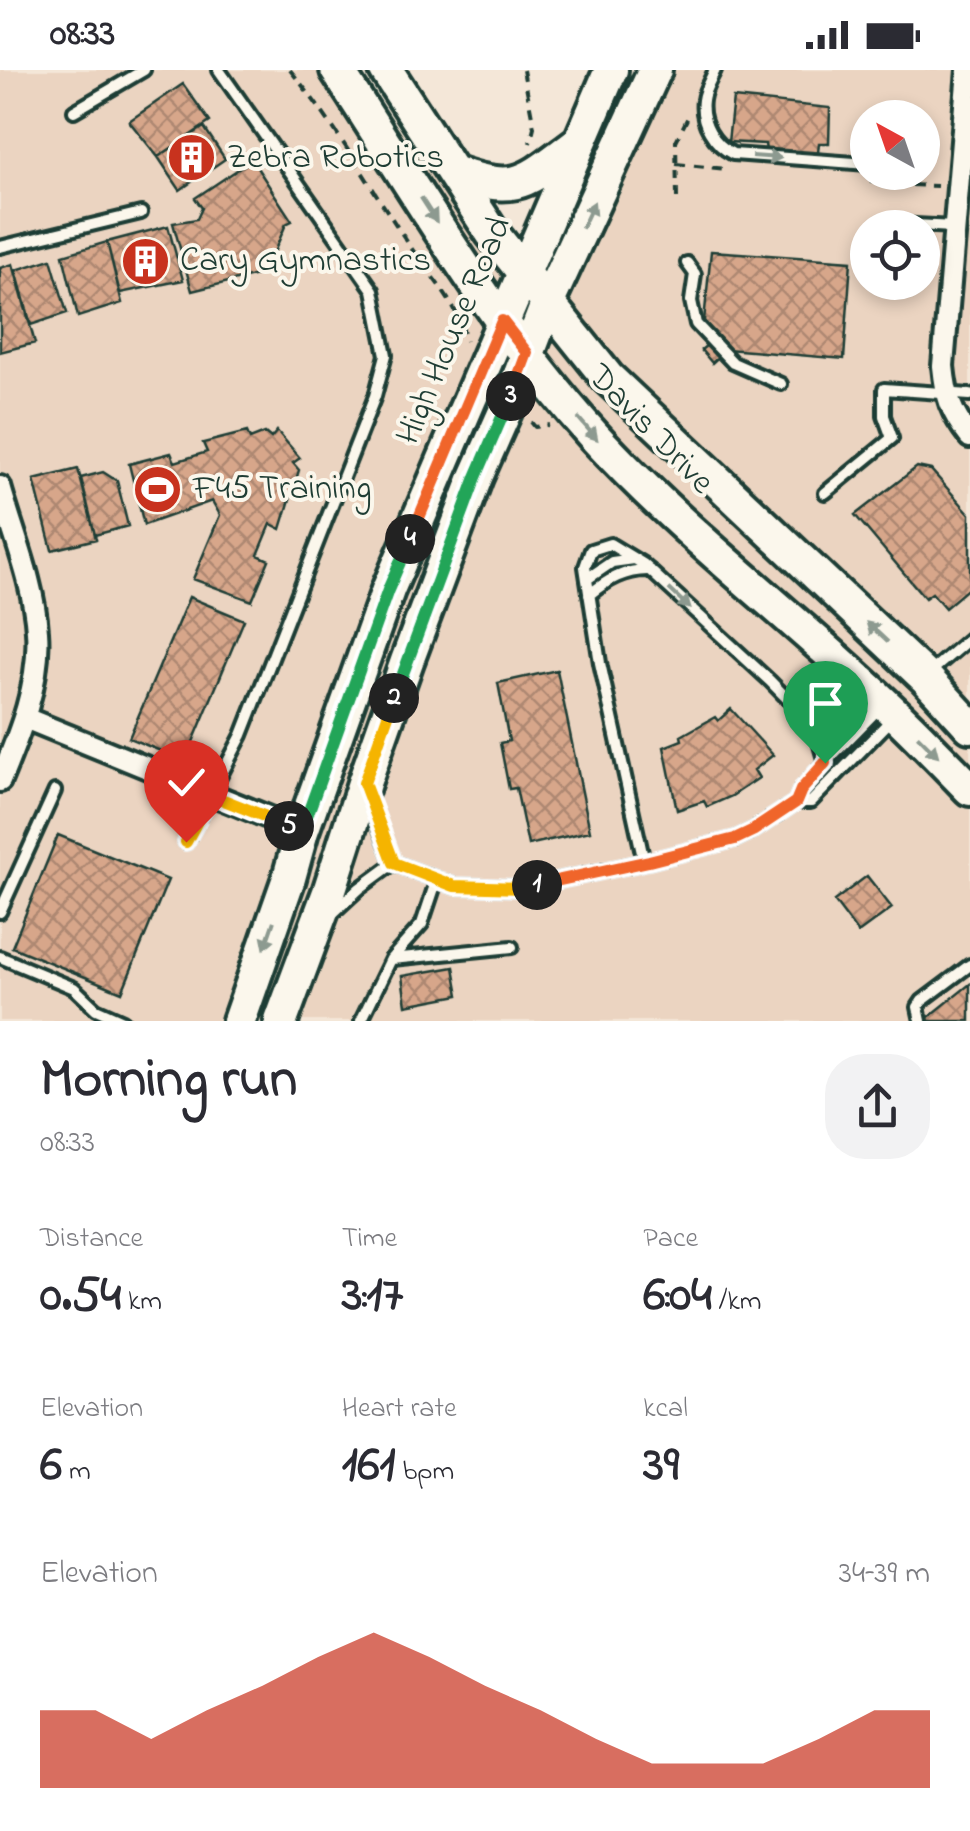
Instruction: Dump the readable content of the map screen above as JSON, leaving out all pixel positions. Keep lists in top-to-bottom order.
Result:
{
  "streets": {
    "main road": ["High House Road", "Davis Drive"]
  },
  "crossings": [
    ["High House Road", "Davis Drive"]
  ],
  "places": {
    "building": ["Zebra Robotics", "Cary Gymnastics"],
    "sports": ["F45 Training"]
  },
  "north": "top left",
  "page": {
    "status": "08:33",
    "pins": [
      "3",
      "4",
      "2",
      "5",
      "1"
    ],
    "heading": ["Morning run", "08:33"],
    "stats": [
      ["Distance", "0.54 km"],
      ["Time", "3:17"],
      ["Pace", "6:04 /km"],
      ["Elevation", "6 m"],
      ["Heart rate", "161 bpm"],
      ["kcal", "39"]
    ],
    "chart": ["Elevation", "34–39 m"]
  }
}
